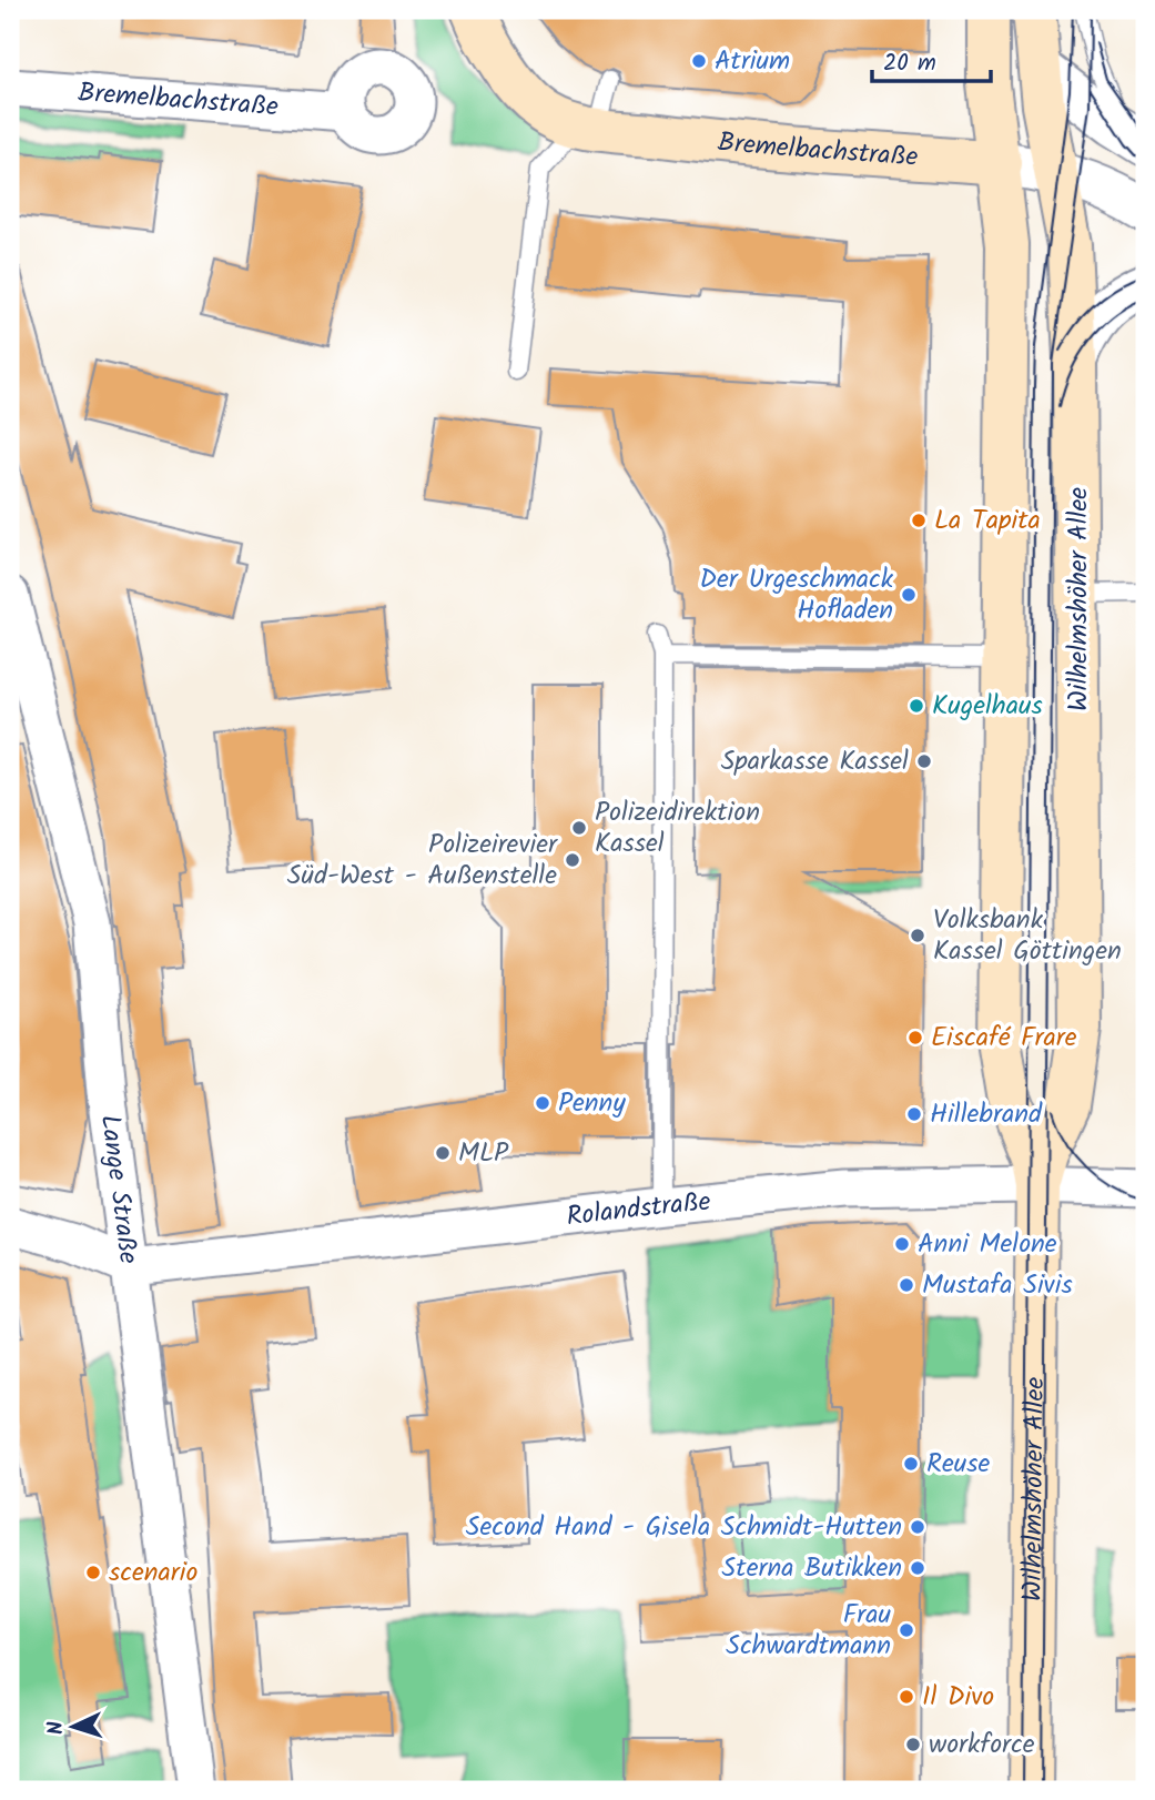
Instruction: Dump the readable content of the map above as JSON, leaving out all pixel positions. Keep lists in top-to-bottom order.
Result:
{
  "streets": {
    "main road": ["Bremelbachstraße", "Wilhelmshöher Allee"],
    "street": ["Lange Straße", "Rolandstraße"]
  },
  "crossings": [
    ["Bremelbachstraße", "Wilhelmshöher Allee"],
    ["Wilhelmshöher Allee", "Rolandstraße"],
    ["Lange Straße", "Rolandstraße"]
  ],
  "places": [
    "Atrium",
    "La Tapita",
    "Der Urgeschmack Hofladen",
    "Kugelhaus",
    "Sparkasse Kassel",
    "Polizeidirektion Kassel",
    "Polizeirevier Süd-West - Außenstelle",
    "Volksbank Kassel Göttingen",
    "Eiscafé Frare",
    "Penny",
    "Hillebrand",
    "MLP",
    "Anni Melone",
    "Mustafa Sivis",
    "Reuse",
    "Second Hand - Gisela Schmidt-Hutten",
    "Sterna Butikken",
    "scenario",
    "Frau Schwardtmann",
    "Il Divo",
    "workforce"
  ],
  "scale_bar": "20 m",
  "north": "left"
}
